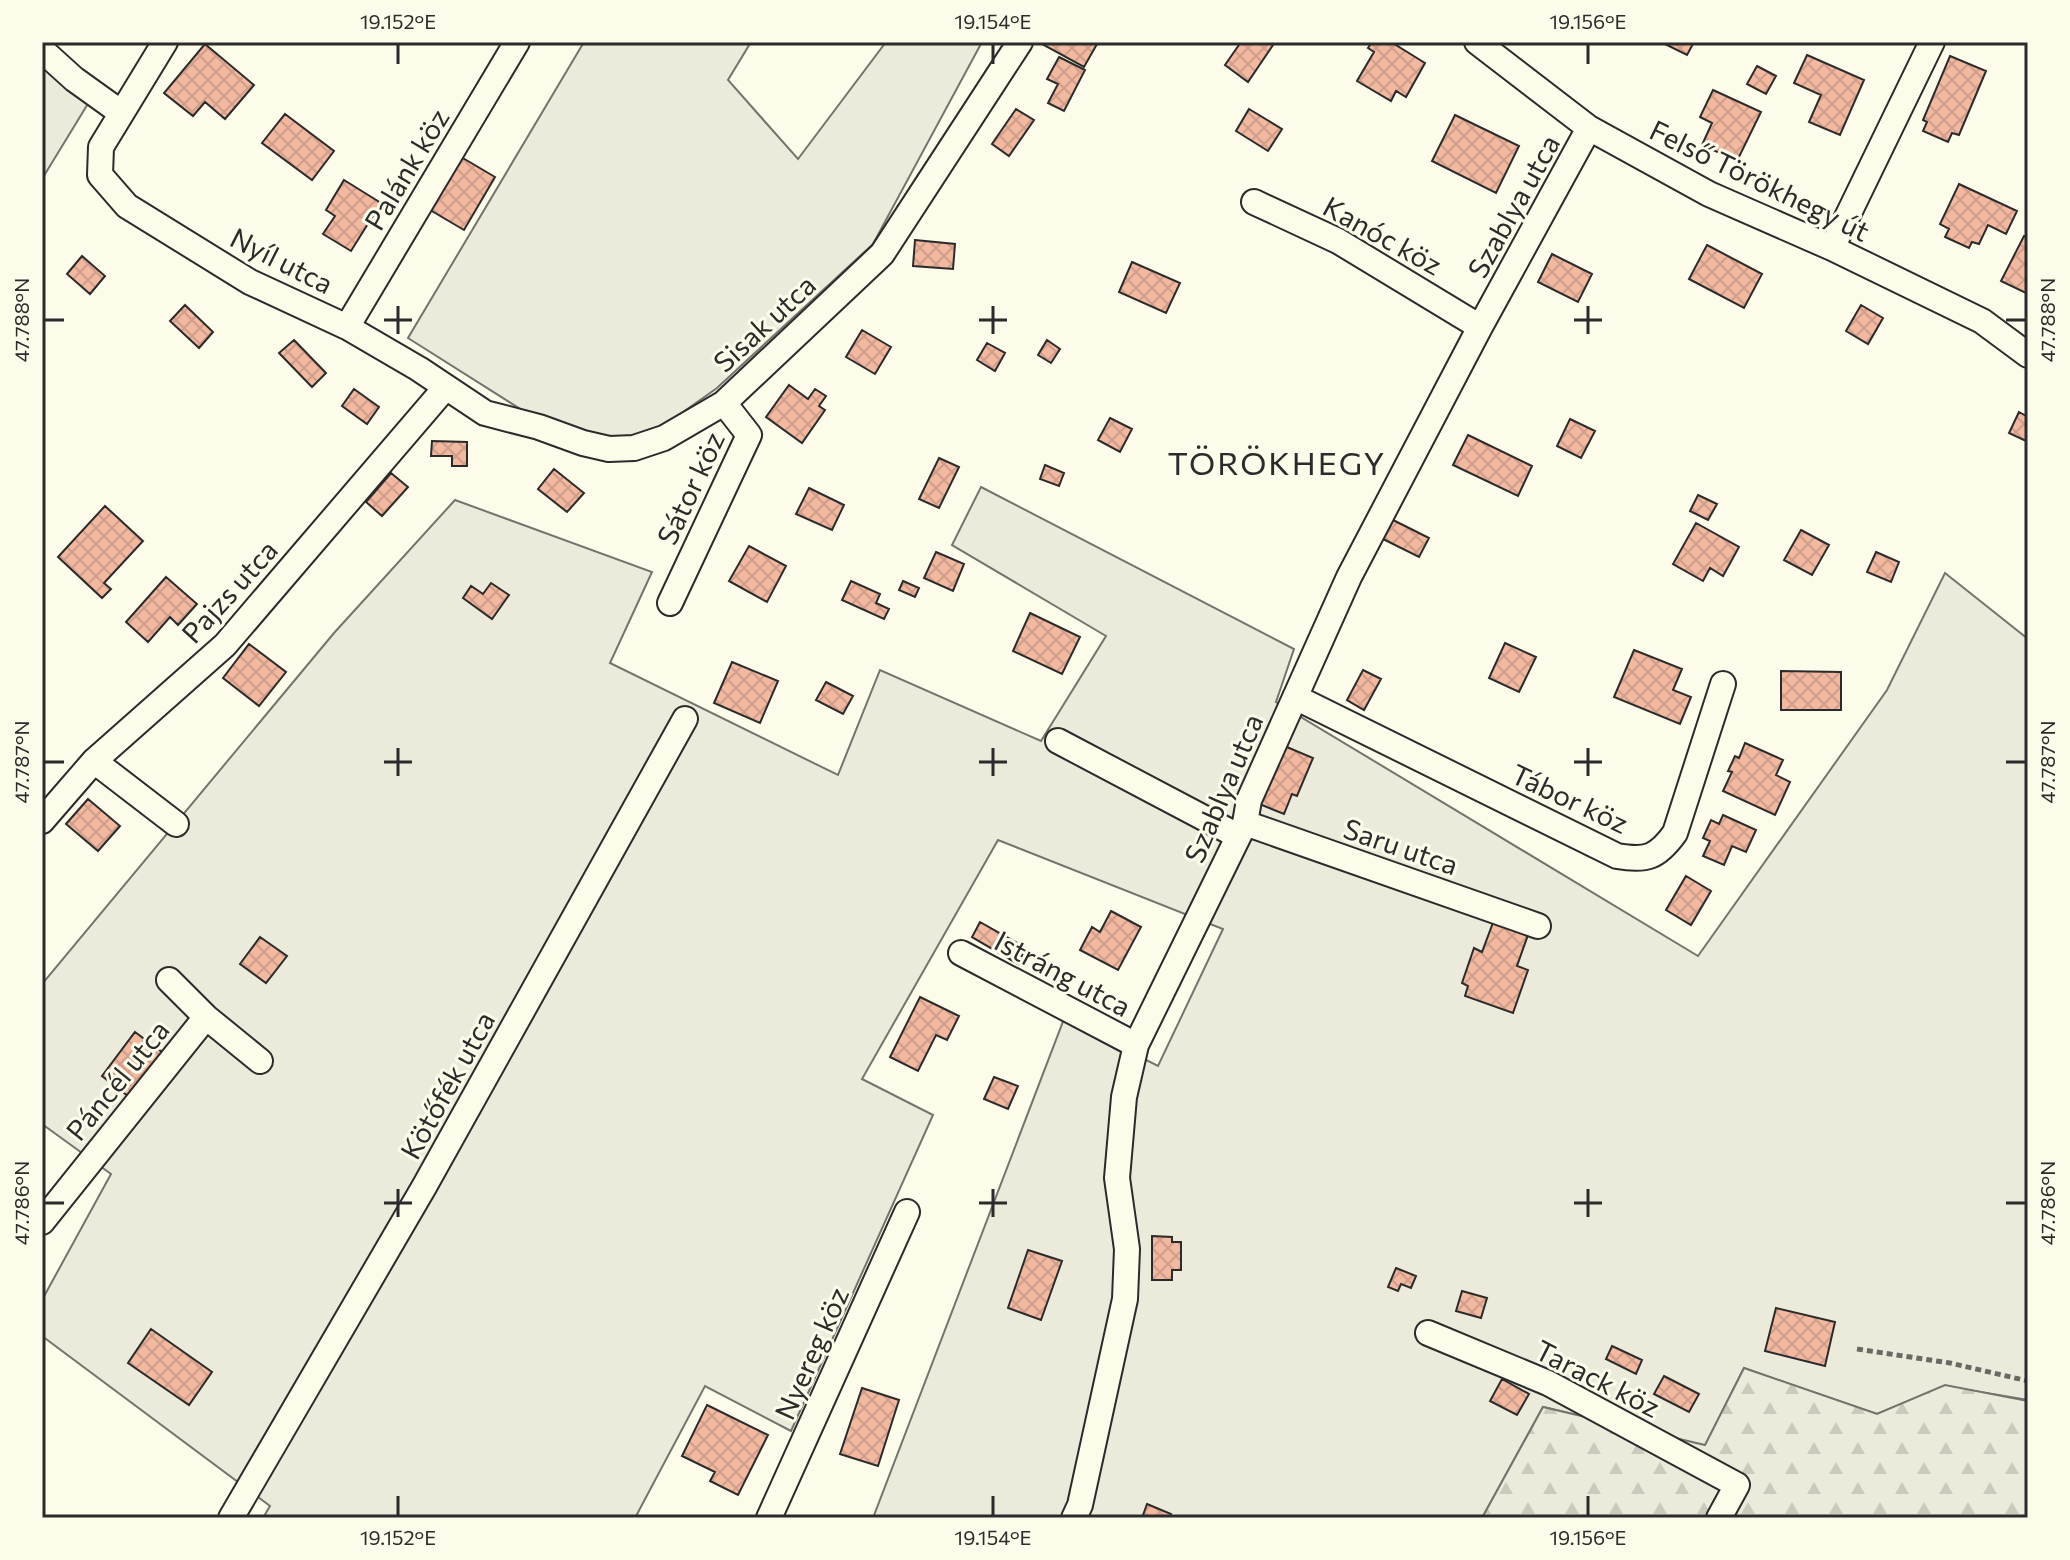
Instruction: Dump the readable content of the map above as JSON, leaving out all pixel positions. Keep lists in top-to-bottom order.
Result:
{
  "streets": {
    "street": [
      "Palánk köz",
      "Felső Törökhegy út",
      "Szablya utca",
      "Kanóc köz",
      "Nyíl utca",
      "Sisak utca",
      "Sátor köz",
      "Pajzs utca",
      "Tábor köz",
      "Saru utca",
      "Istráng utca",
      "Páncél utca",
      "Kötőfék utca",
      "Nyereg köz",
      "Tarack köz"
    ]
  },
  "crossings": [
    ["Palánk köz", "Nyíl utca"],
    ["Felső Törökhegy út", "Szablya utca"],
    ["Szablya utca", "Kanóc köz"],
    ["Szablya utca", "Tábor köz"],
    ["Szablya utca", "Saru utca"],
    ["Szablya utca", "Istráng utca"],
    ["Nyíl utca", "Sisak utca"],
    ["Nyíl utca", "Pajzs utca"],
    ["Sisak utca", "Sátor köz"],
    ["Sisak utca", "Pajzs utca"]
  ],
  "districts": ["TÖRÖKHEGY"],
  "coordinates": [
    "19.152°E",
    "19.154°E",
    "19.156°E",
    "47.788°N",
    "47.787°N",
    "47.786°N"
  ]
}
